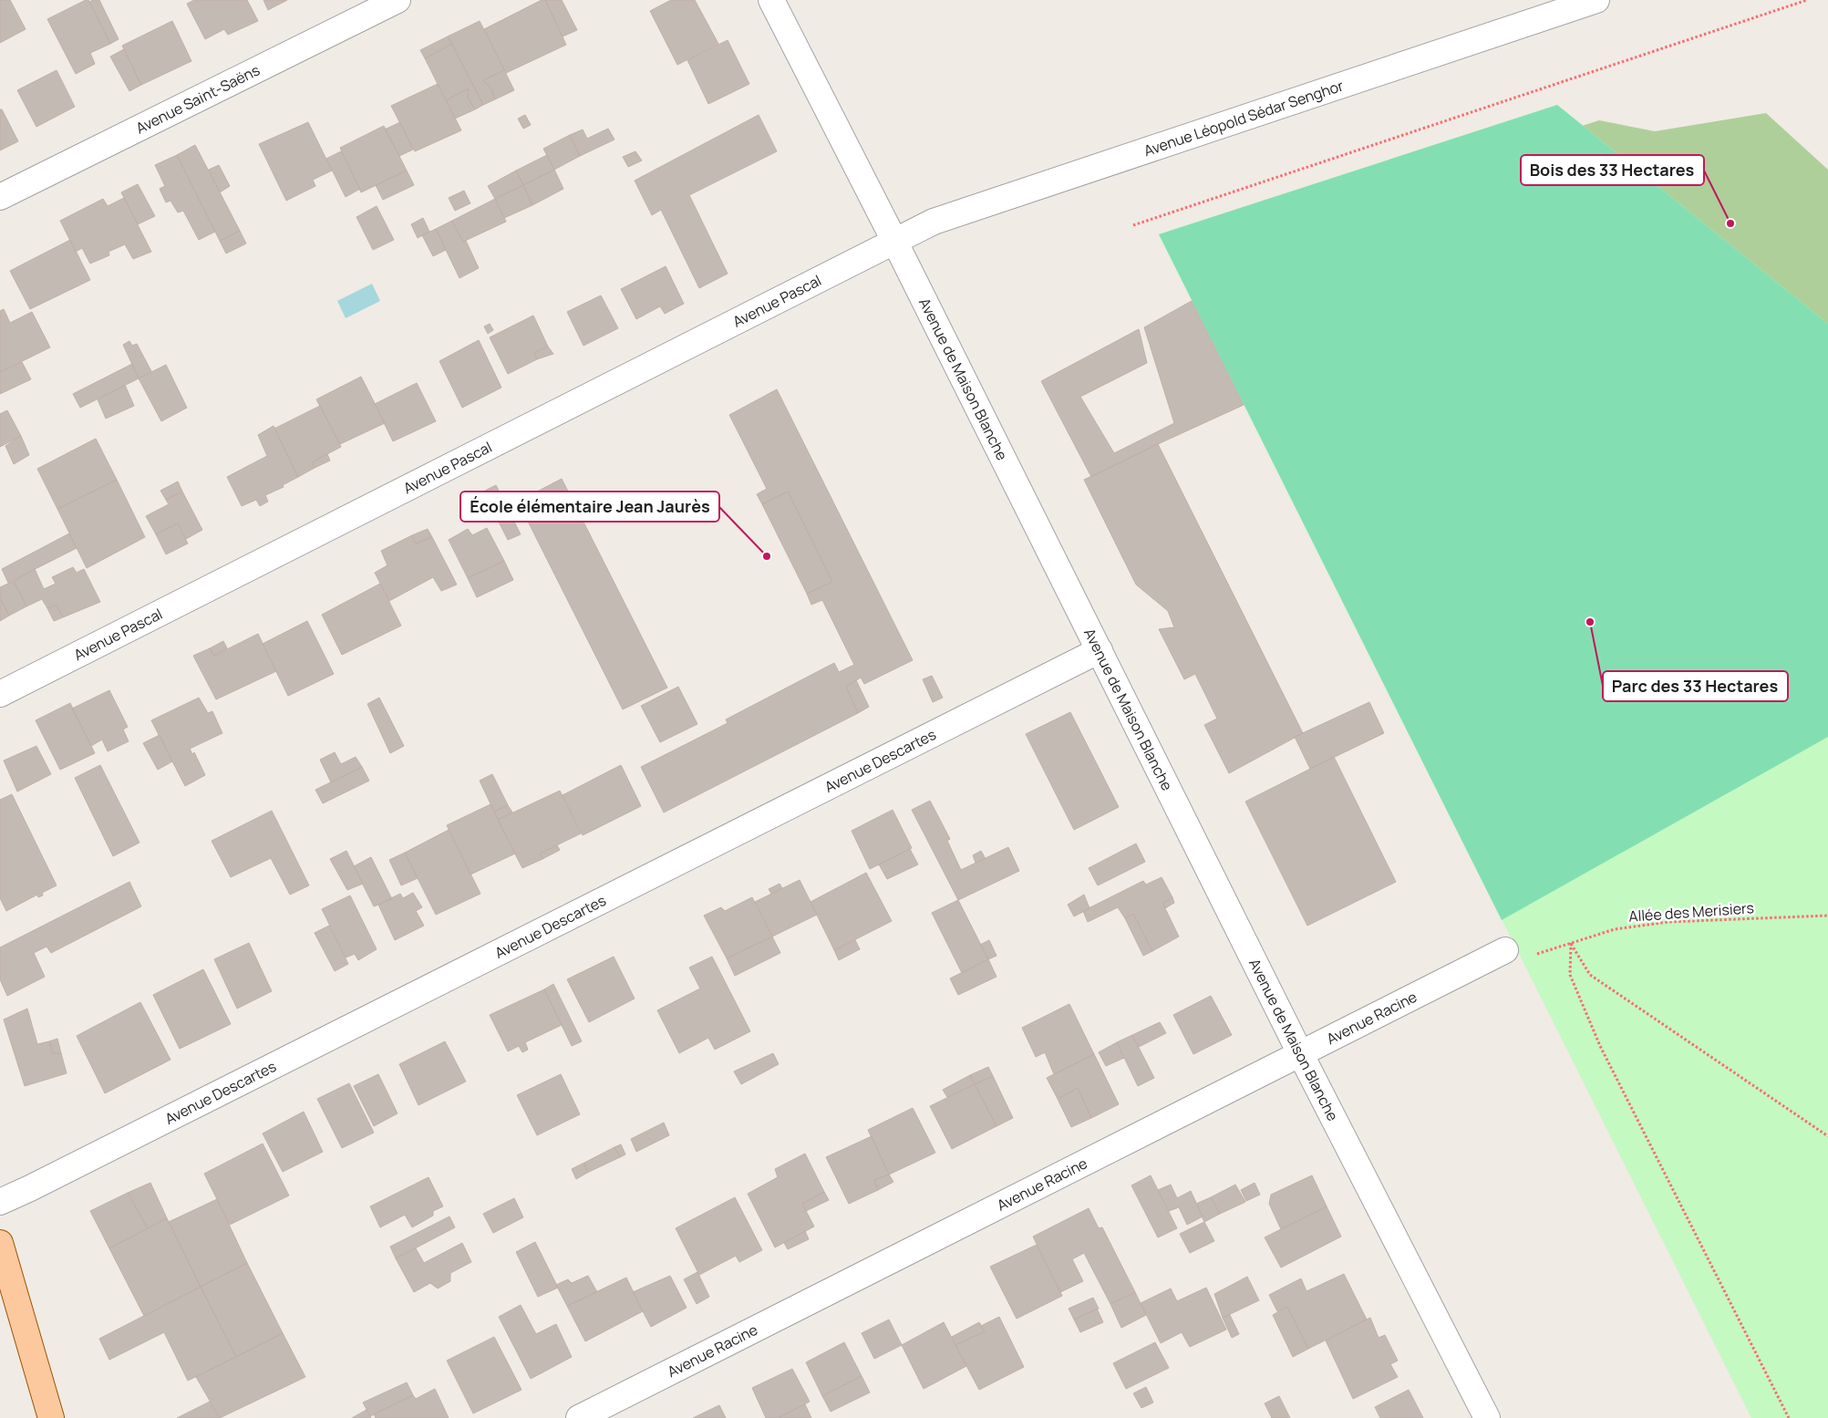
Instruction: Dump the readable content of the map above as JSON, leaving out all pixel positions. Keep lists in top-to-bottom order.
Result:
{
  "streets": {
    "street": [
      "Avenue Saint-Saëns",
      "Avenue Léopold Sédar Senghor",
      "Avenue Pascal",
      "Avenue de Maison Blanche",
      "Avenue Descartes",
      "Avenue Racine"
    ],
    "path": ["Allée des Merisiers"]
  },
  "crossings": [
    ["Avenue Léopold Sédar Senghor", "Avenue Pascal"],
    ["Avenue Léopold Sédar Senghor", "Avenue de Maison Blanche"],
    ["Avenue Pascal", "Avenue de Maison Blanche"],
    ["Avenue de Maison Blanche", "Avenue Descartes"],
    ["Avenue de Maison Blanche", "Avenue Racine"],
    ["Allée des Merisiers", "Avenue Racine"]
  ],
  "places": ["Bois des 33 Hectares", "École élémentaire Jean Jaurès", "Parc des 33 Hectares"]
}
